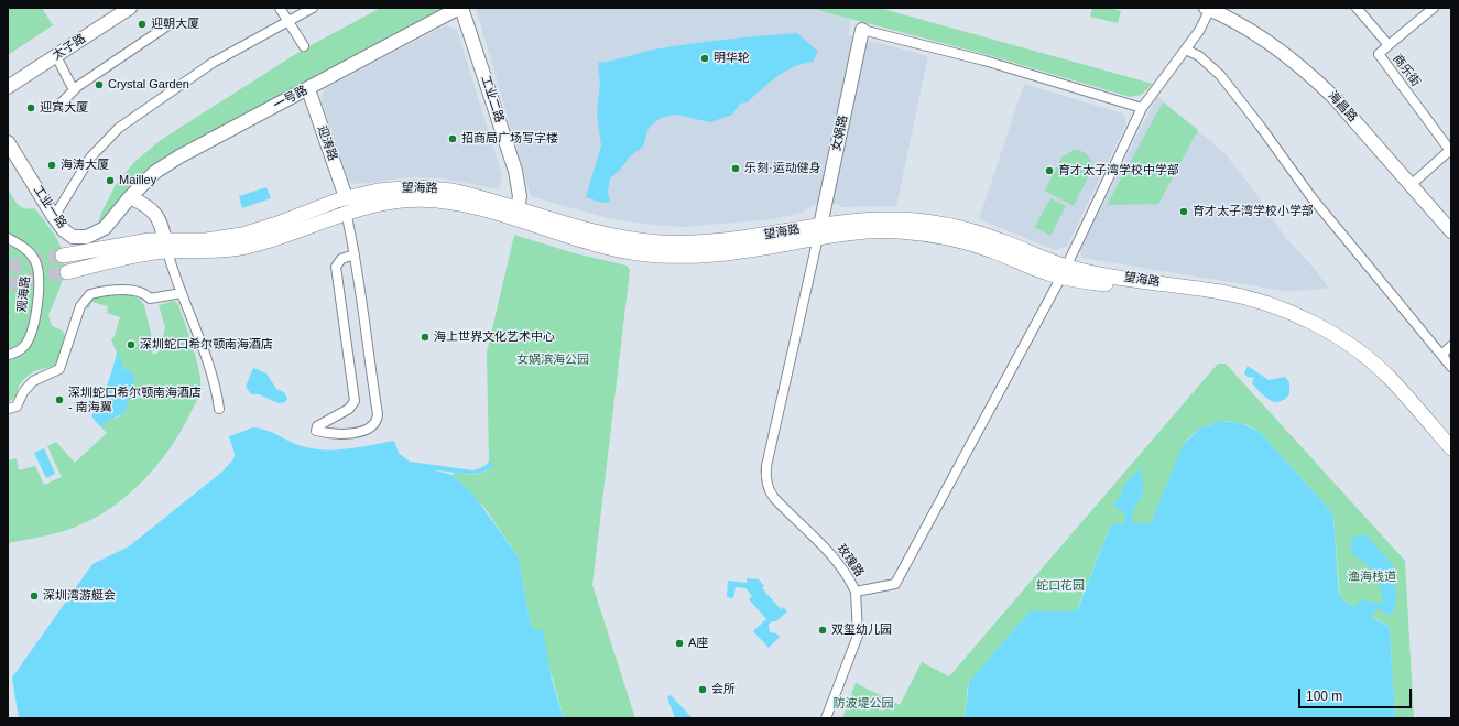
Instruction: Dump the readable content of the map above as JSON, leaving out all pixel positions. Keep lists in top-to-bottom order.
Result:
{
  "streets": {
    "main road": ["望海路"],
    "street": [
      "太子路",
      "商乐街",
      "一号路",
      "工业二路",
      "海昌路",
      "女娲路",
      "迎涛路",
      "工业一路",
      "观海路",
      "玫瑰路"
    ]
  },
  "crossings": [
    ["一号路", "工业二路"],
    ["一号路", "迎涛路"],
    ["一号路", "工业一路"],
    ["工业二路", "望海路"],
    ["女娲路", "望海路"],
    ["女娲路", "玫瑰路"],
    ["迎涛路", "望海路"],
    ["望海路", "玫瑰路"]
  ],
  "parks": [
    "女娲滨海公园",
    "渔海栈道",
    "蛇口花园",
    "防波堤公园"
  ],
  "places": [
    "迎朝大厦",
    "明华轮",
    "Crystal Garden",
    "迎宾大厦",
    "招商局广场写字楼",
    "海涛大厦",
    "乐刻·运动健身",
    "育才太子湾学校中学部",
    "Mailley",
    "育才太子湾学校小学部",
    "海上世界文化艺术中心",
    "深圳蛇口希尔顿南海酒店",
    "深圳蛇口希尔顿南海酒店 - 南海翼",
    "深圳湾游艇会",
    "双玺幼儿园",
    "A座",
    "会所"
  ],
  "scale_bar": "100 m"
}
